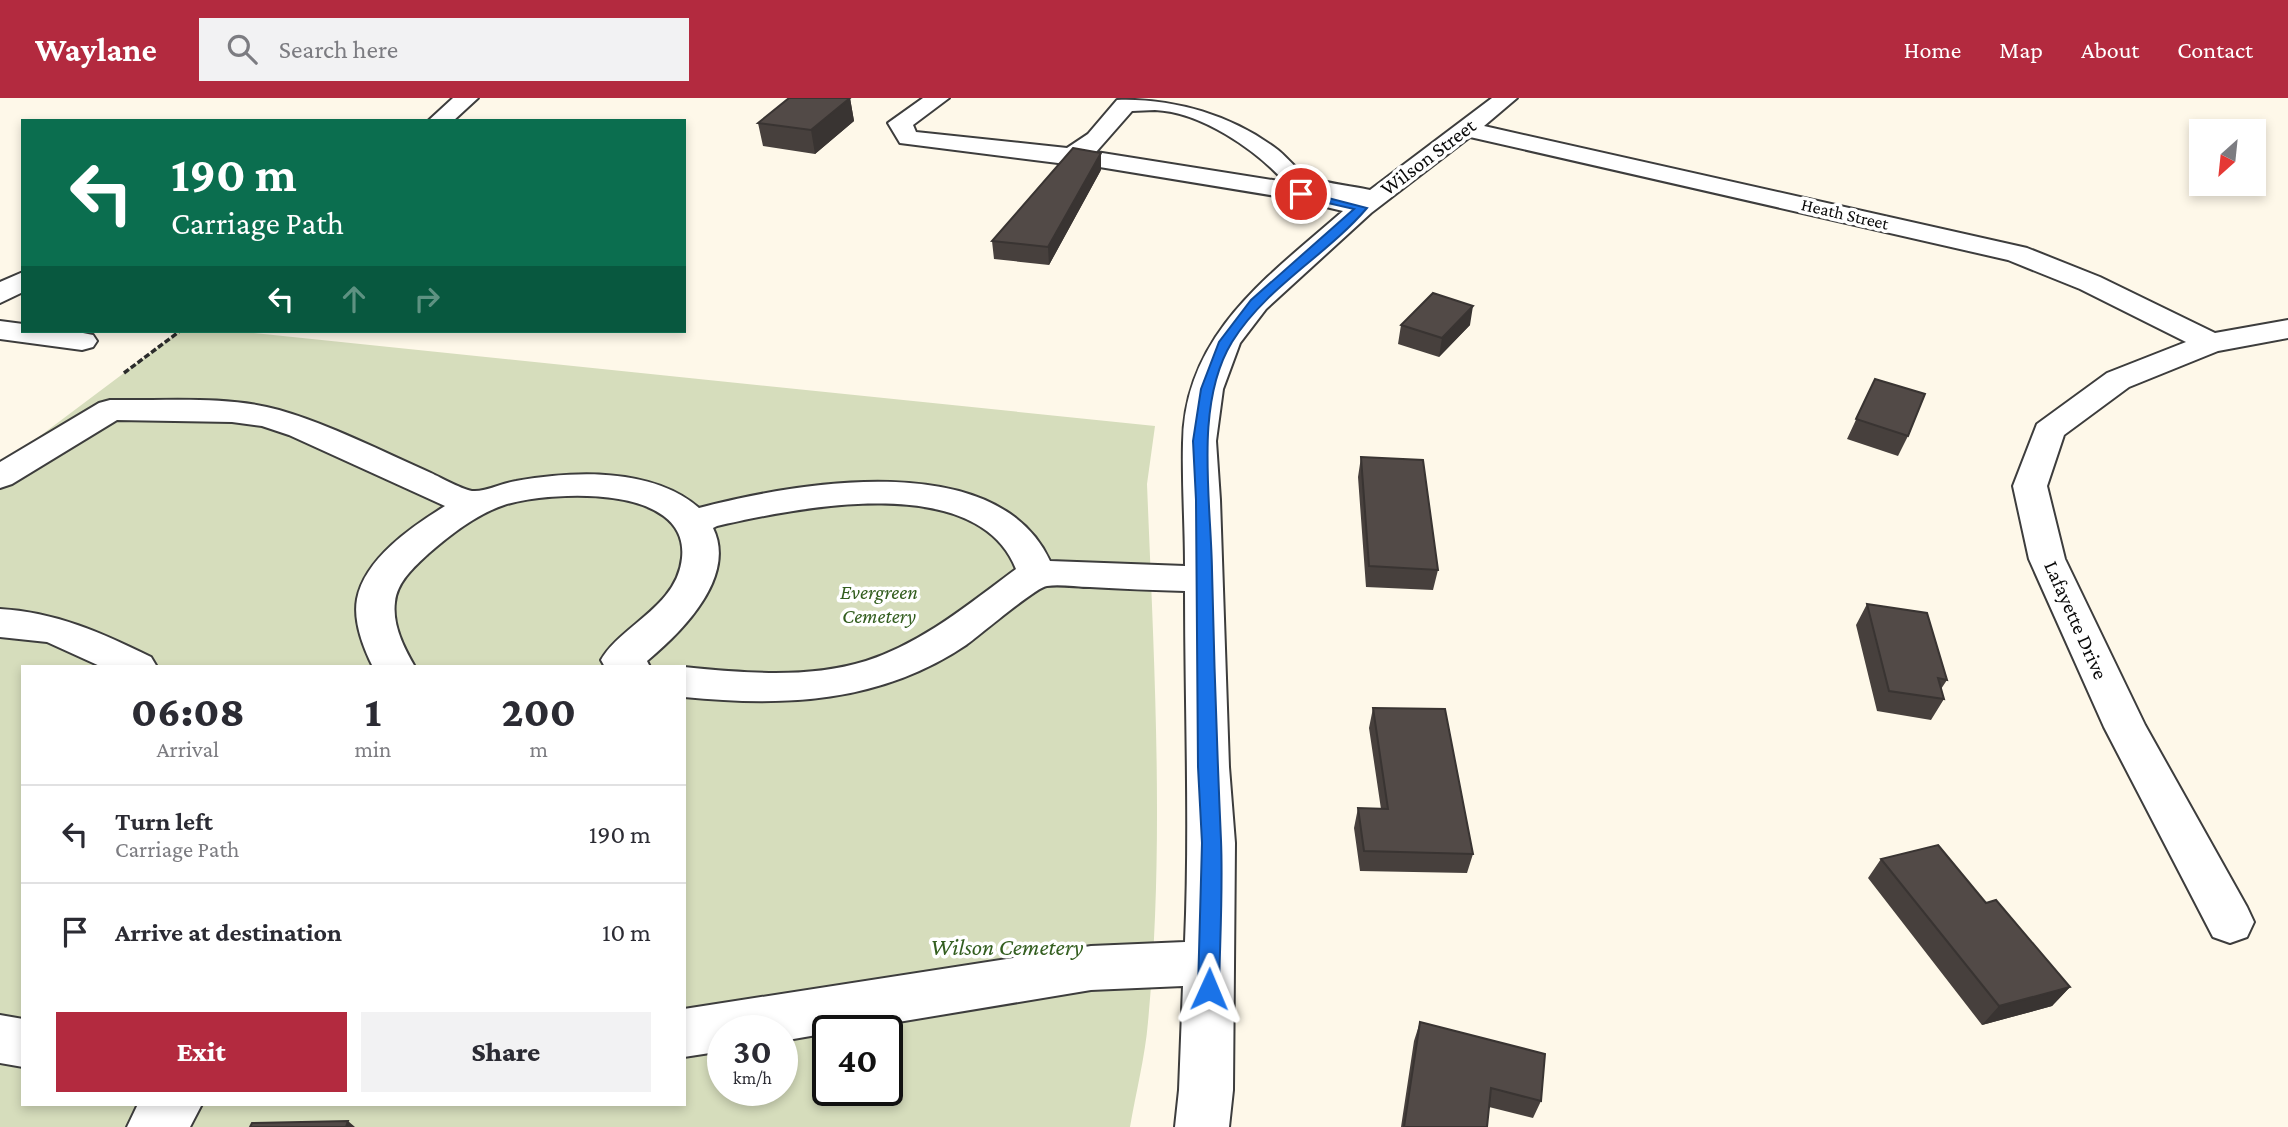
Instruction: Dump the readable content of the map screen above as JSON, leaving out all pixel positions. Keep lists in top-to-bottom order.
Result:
{
  "streets": {
    "street": ["Wilson Street", "Heath Street", "Lafayette Drive"]
  },
  "crossings": [
    ["Wilson Street", "Heath Street"],
    ["Heath Street", "Lafayette Drive"]
  ],
  "parks": ["Evergreen Cemetery", "Wilson Cemetery"],
  "north": "bottom left",
  "page": {
    "header": "Waylane",
    "search": "Search here",
    "nav": [
      "Home",
      "Map",
      "About",
      "Contact"
    ],
    "turn": ["190 m", "Carriage Path"],
    "eta": [
      "06:08",
      "Arrival",
      "1",
      "min",
      "200",
      "m"
    ],
    "list": [
      {
        "name": "Turn left",
        "note": "Carriage Path",
        "value": "190 m"
      },
      {
        "name": "Arrive at destination",
        "value": "10 m"
      }
    ],
    "buttons": ["Exit", "Share"],
    "speed": "30 km/h",
    "limit": "40"
  }
}
